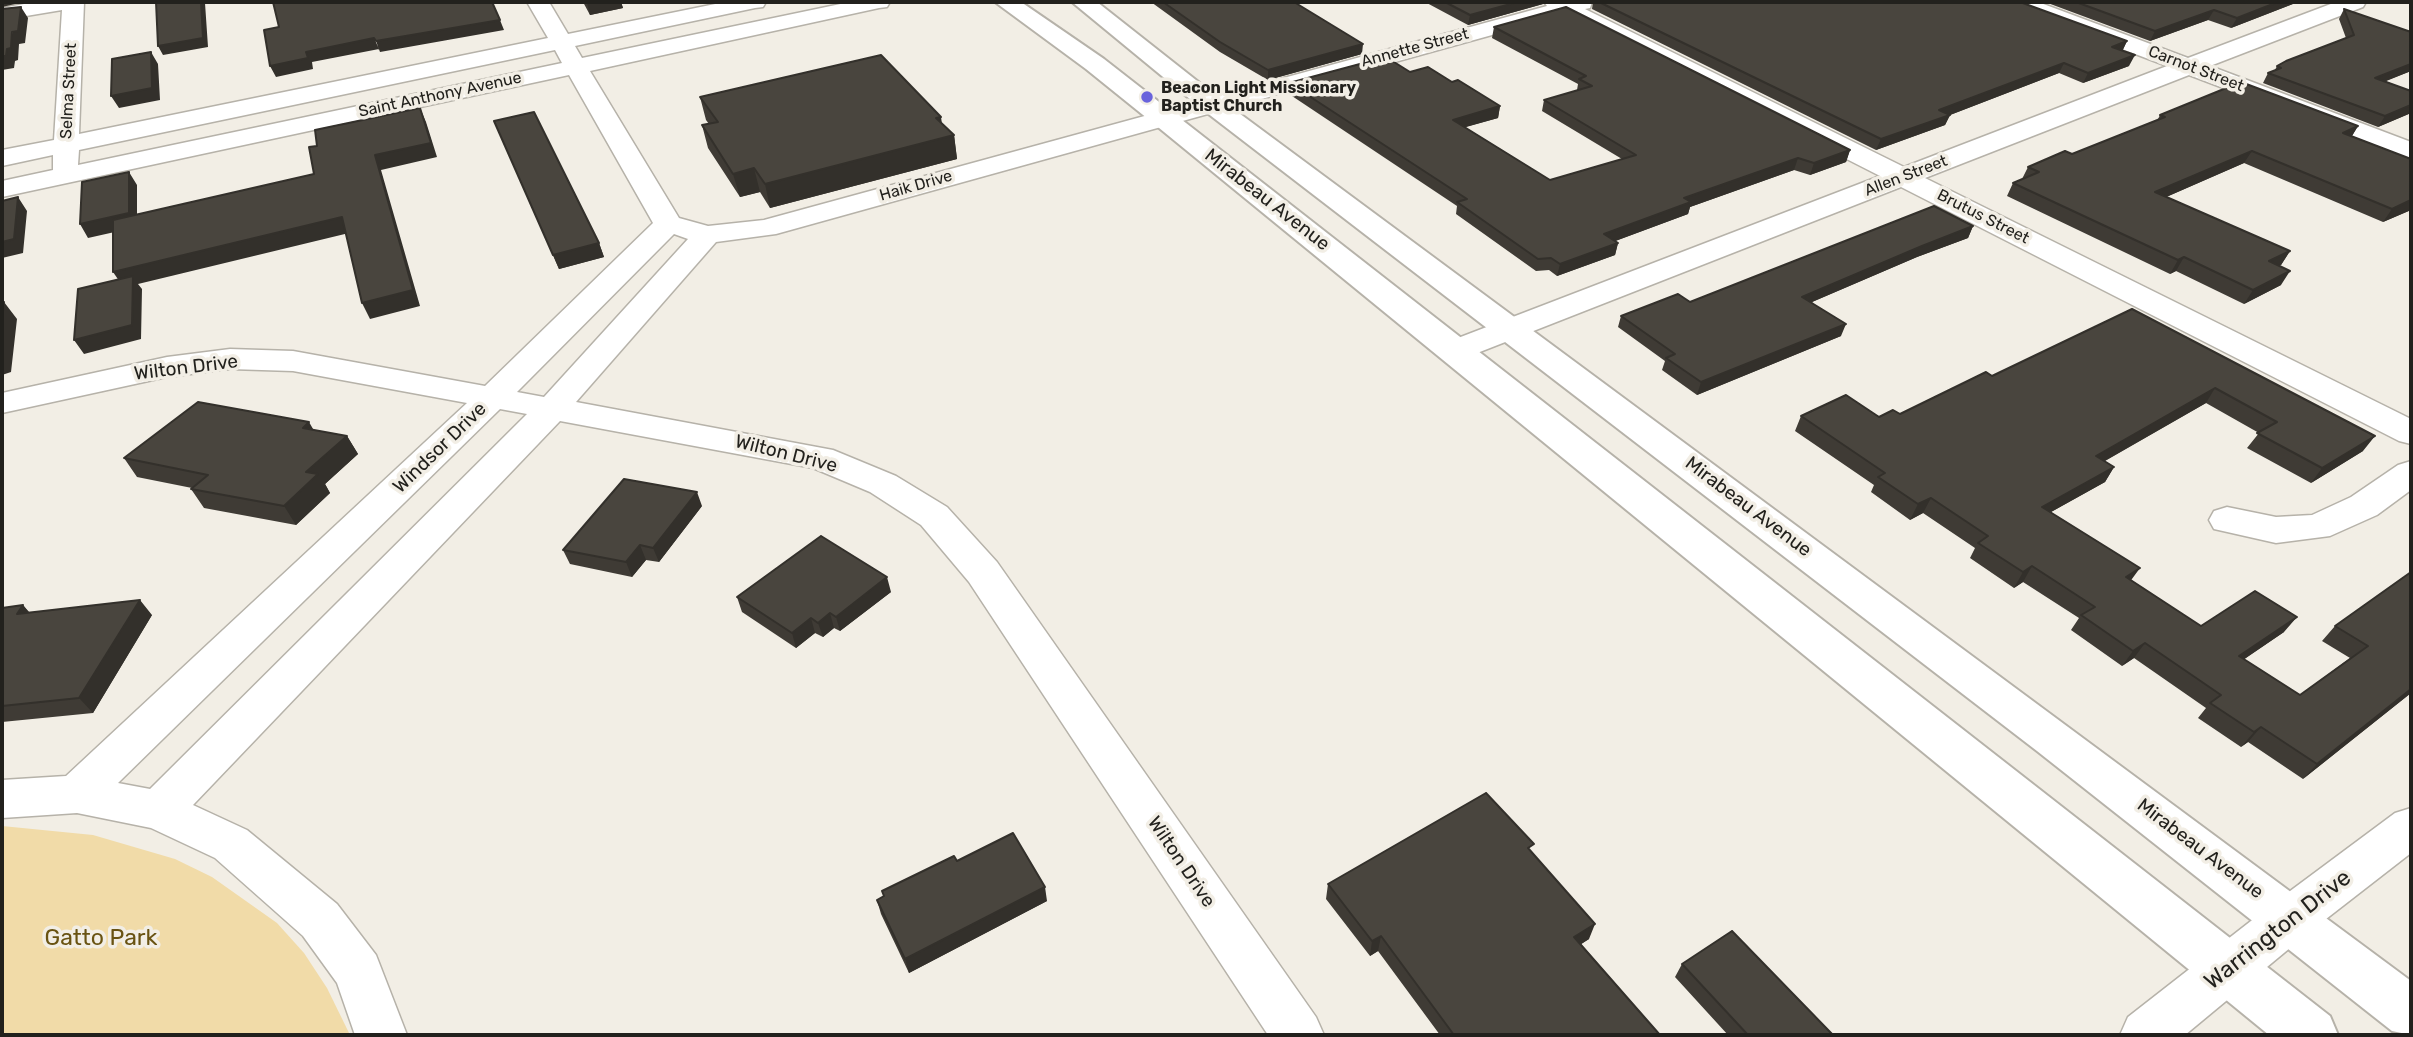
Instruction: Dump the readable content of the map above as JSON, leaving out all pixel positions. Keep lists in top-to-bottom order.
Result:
{
  "streets": {
    "street": [
      "Annette Street",
      "Carnot Street",
      "Selma Street",
      "Saint Anthony Avenue",
      "Allen Street",
      "Haik Drive",
      "Mirabeau Avenue",
      "Brutus Street",
      "Wilton Drive",
      "Windsor Drive",
      "Warrington Drive"
    ]
  },
  "crossings": [
    ["Annette Street", "Haik Drive"],
    ["Annette Street", "Mirabeau Avenue"],
    ["Annette Street", "Brutus Street"],
    ["Carnot Street", "Allen Street"],
    ["Selma Street", "Saint Anthony Avenue"],
    ["Allen Street", "Mirabeau Avenue"],
    ["Allen Street", "Brutus Street"],
    ["Haik Drive", "Mirabeau Avenue"],
    ["Haik Drive", "Windsor Drive"],
    ["Mirabeau Avenue", "Warrington Drive"],
    ["Wilton Drive", "Windsor Drive"]
  ],
  "parks": ["Gatto Park"],
  "places": ["Beacon Light Missionary Baptist Church"]
}
